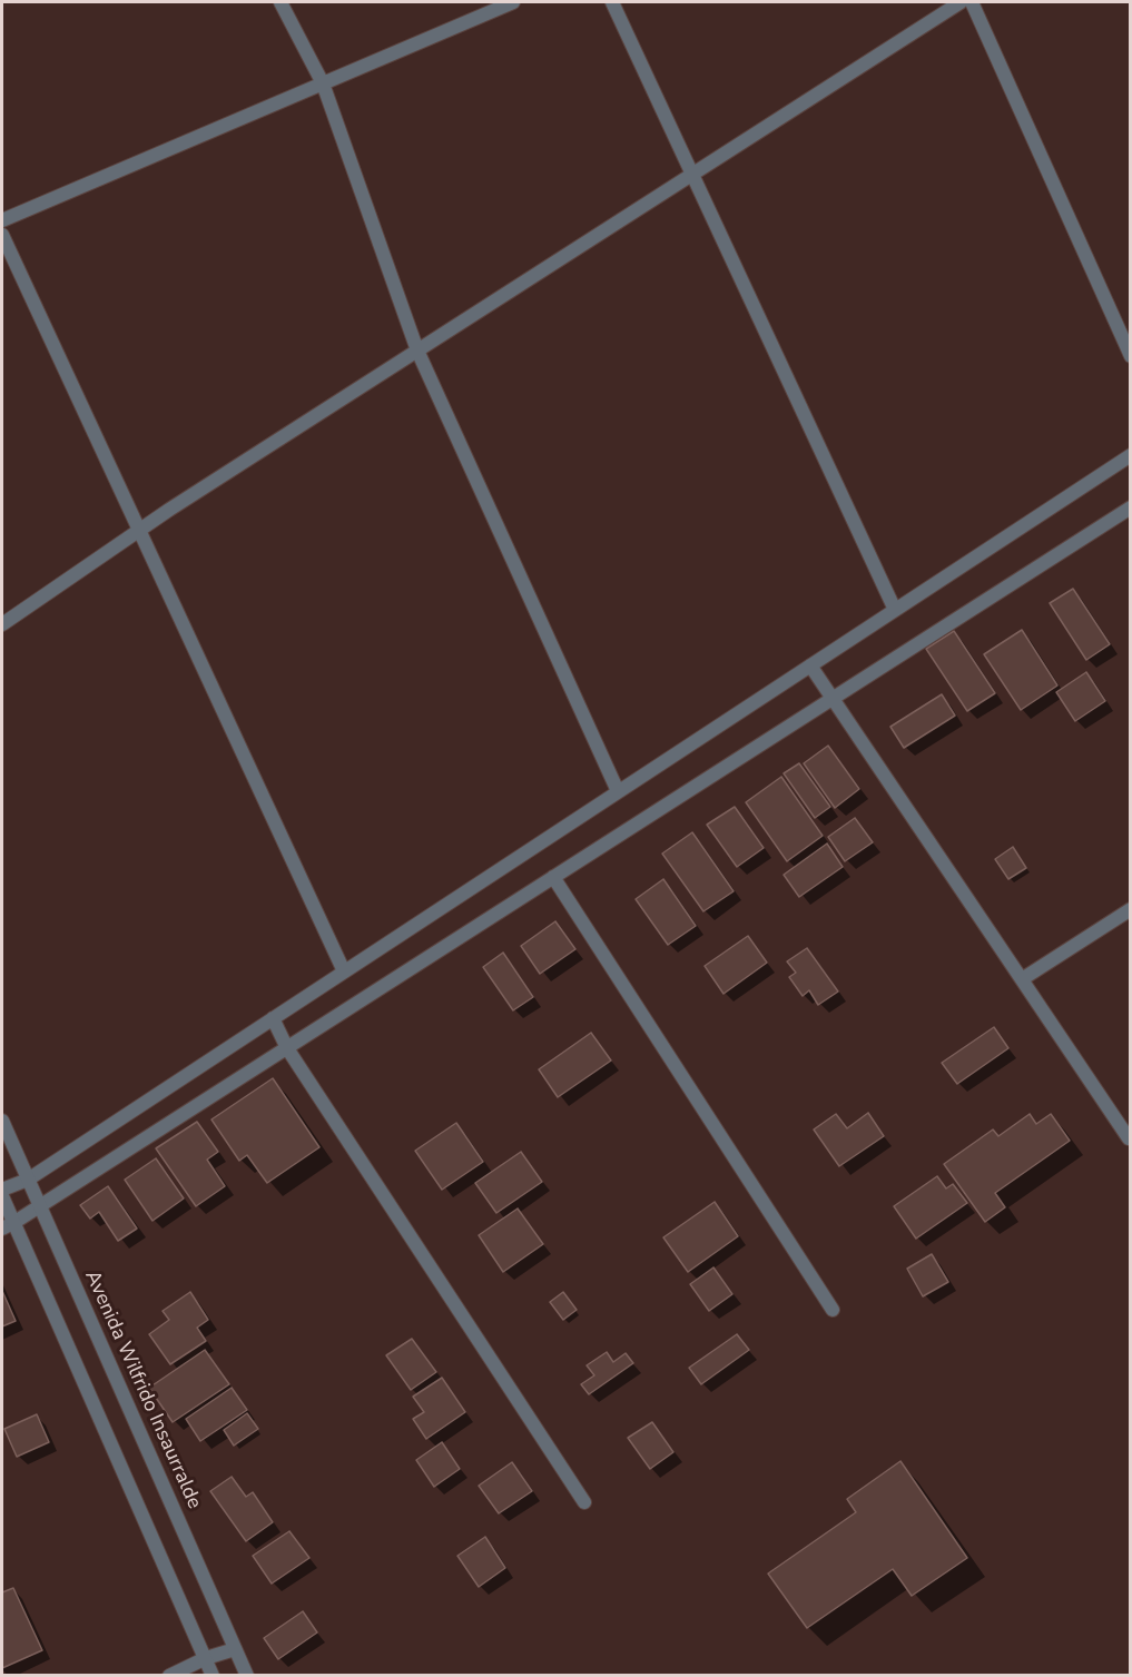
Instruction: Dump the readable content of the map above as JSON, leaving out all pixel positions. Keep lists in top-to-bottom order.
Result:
{
  "streets": {
    "street": ["Avenida Wilfrido Insaurralde"]
  }
}
